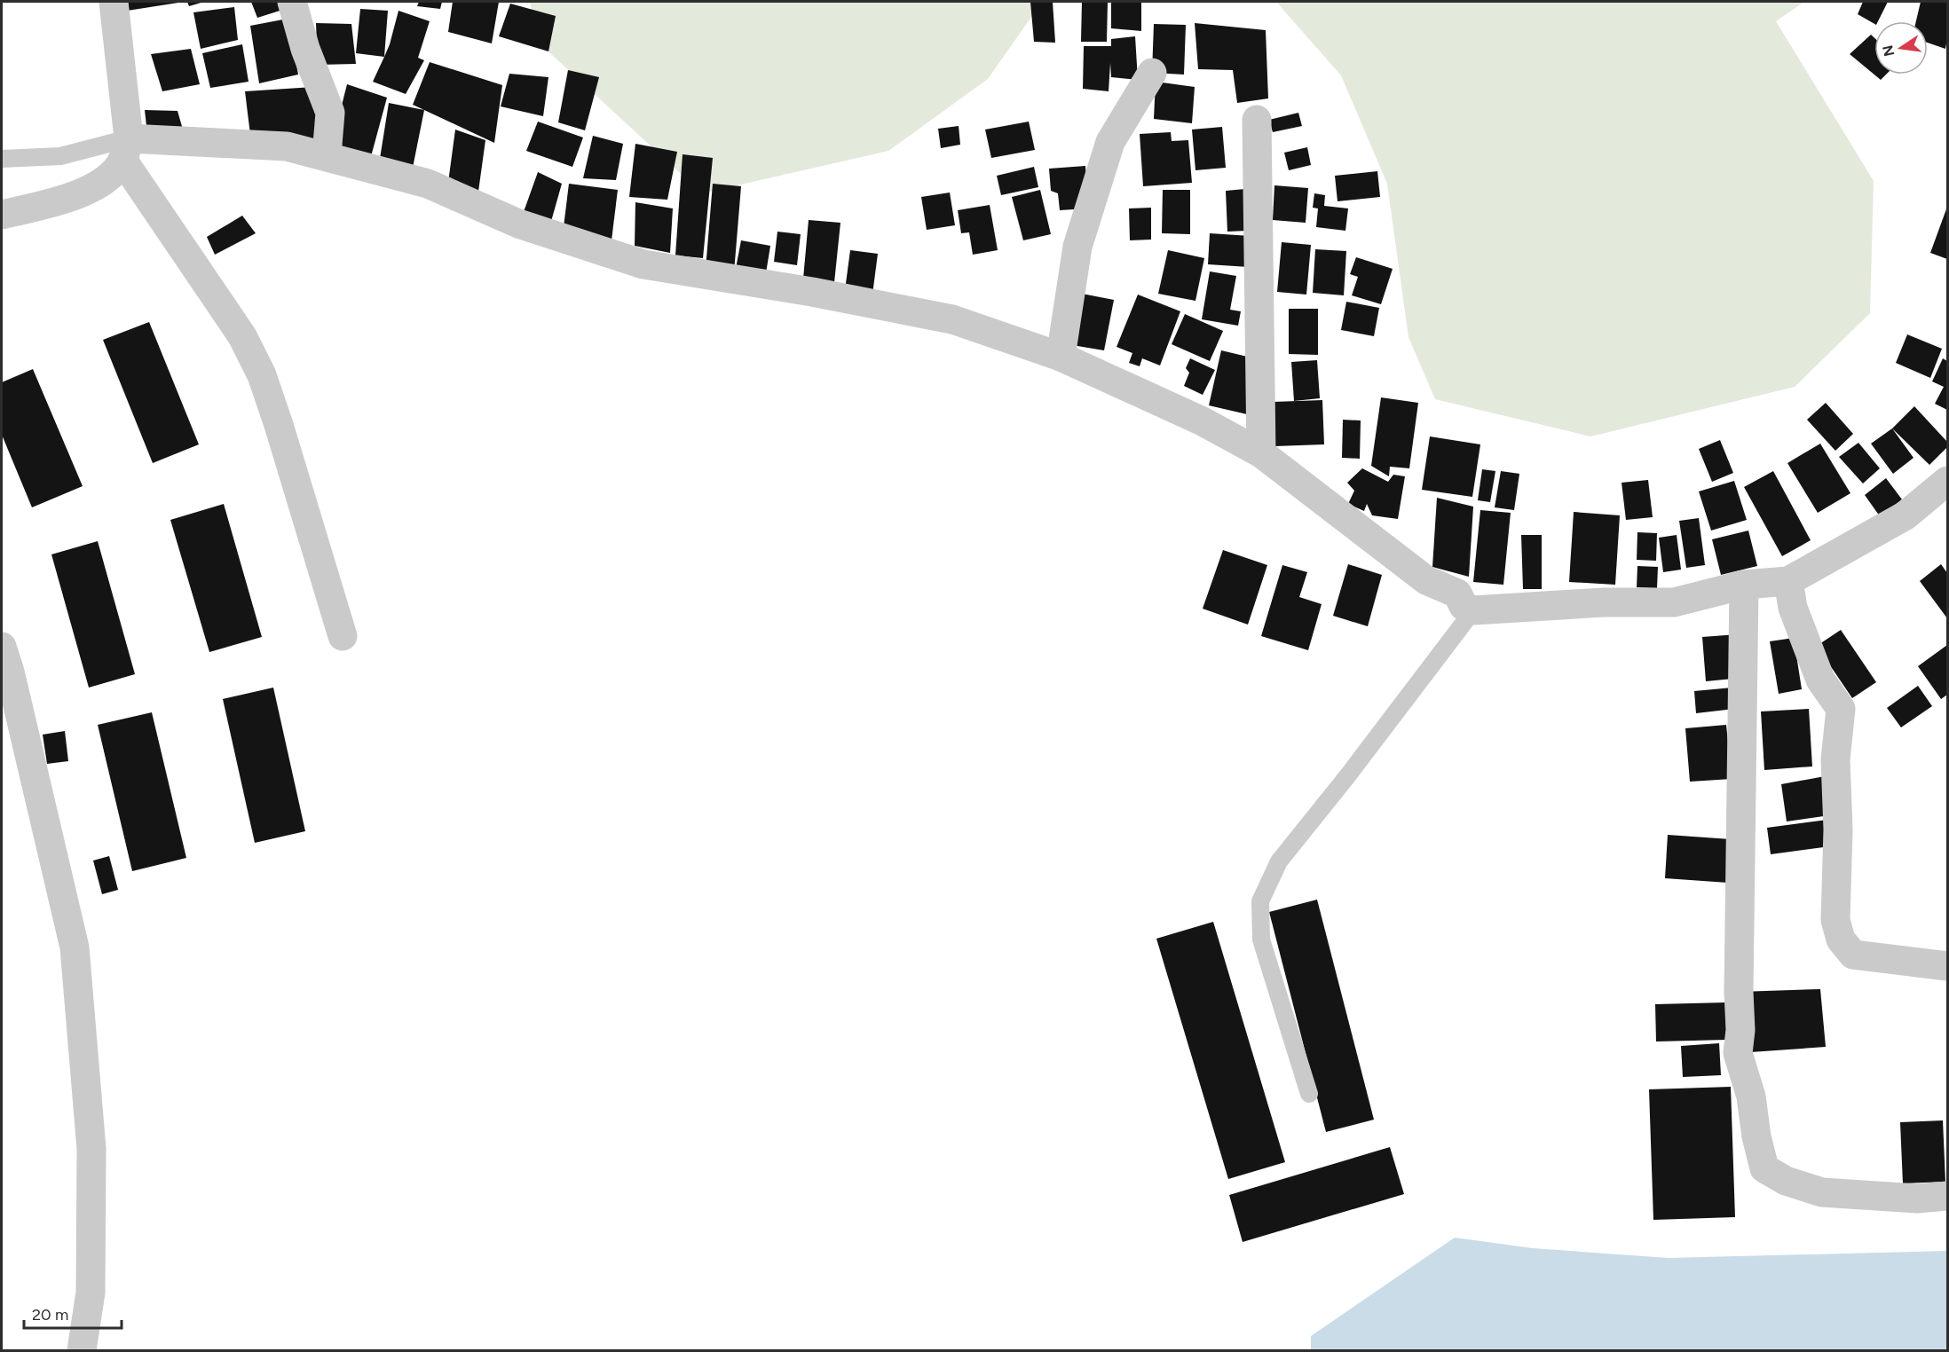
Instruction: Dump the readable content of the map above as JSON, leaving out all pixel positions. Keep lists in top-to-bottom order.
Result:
{
  "scale_bar": "20 m",
  "north": "left"
}
